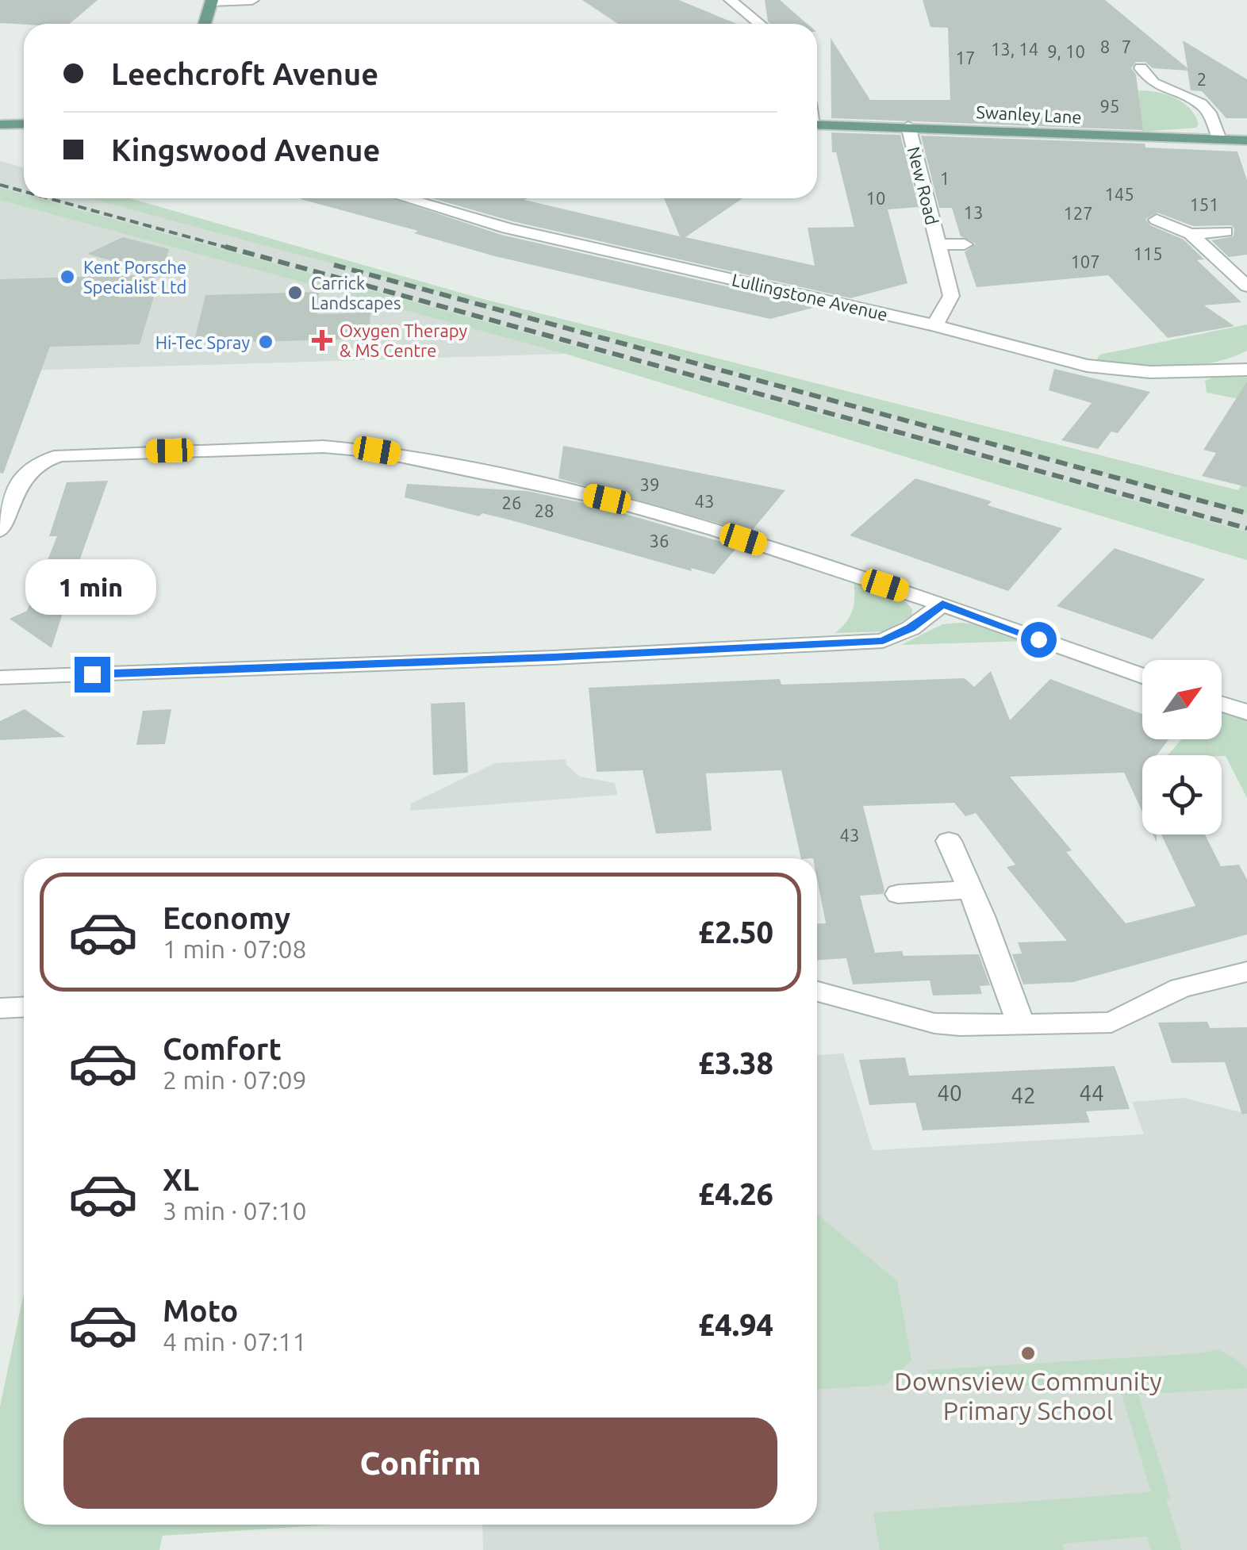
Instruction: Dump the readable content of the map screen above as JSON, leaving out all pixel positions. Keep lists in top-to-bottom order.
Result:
{
  "streets": {
    "main road": ["Swanley Lane"],
    "street": ["New Road", "Lullingstone Avenue"]
  },
  "crossings": [
    ["Swanley Lane", "New Road"],
    ["New Road", "Lullingstone Avenue"]
  ],
  "places": {
    "other": [
      "Kent Porsche Specialist Ltd",
      "Carrick Landscapes",
      "Hi-Tec Spray",
      "Downsview Community Primary School"
    ],
    "health": ["Oxygen Therapy & MS Centre"]
  },
  "house_numbers": [
    "8",
    "7",
    "13, 14",
    "9, 10",
    "17",
    "2",
    "95",
    "1",
    "145",
    "10",
    "151",
    "13",
    "127",
    "115",
    "107",
    "39",
    "43",
    "26",
    "28",
    "36",
    "43",
    "40",
    "44",
    "42"
  ],
  "north": "top right",
  "page": {
    "banner": ["Leechcroft Avenue", "Kingswood Avenue"],
    "bubble": "1 min",
    "list": [
      {
        "name": "Economy",
        "note": "1 min · 07:08",
        "value": "£2.50"
      },
      {
        "name": "Comfort",
        "note": "2 min · 07:09",
        "value": "£3.38"
      },
      {
        "name": "XL",
        "note": "3 min · 07:10",
        "value": "£4.26"
      },
      {
        "name": "Moto",
        "note": "4 min · 07:11",
        "value": "£4.94"
      }
    ],
    "buttons": "Confirm"
  }
}
